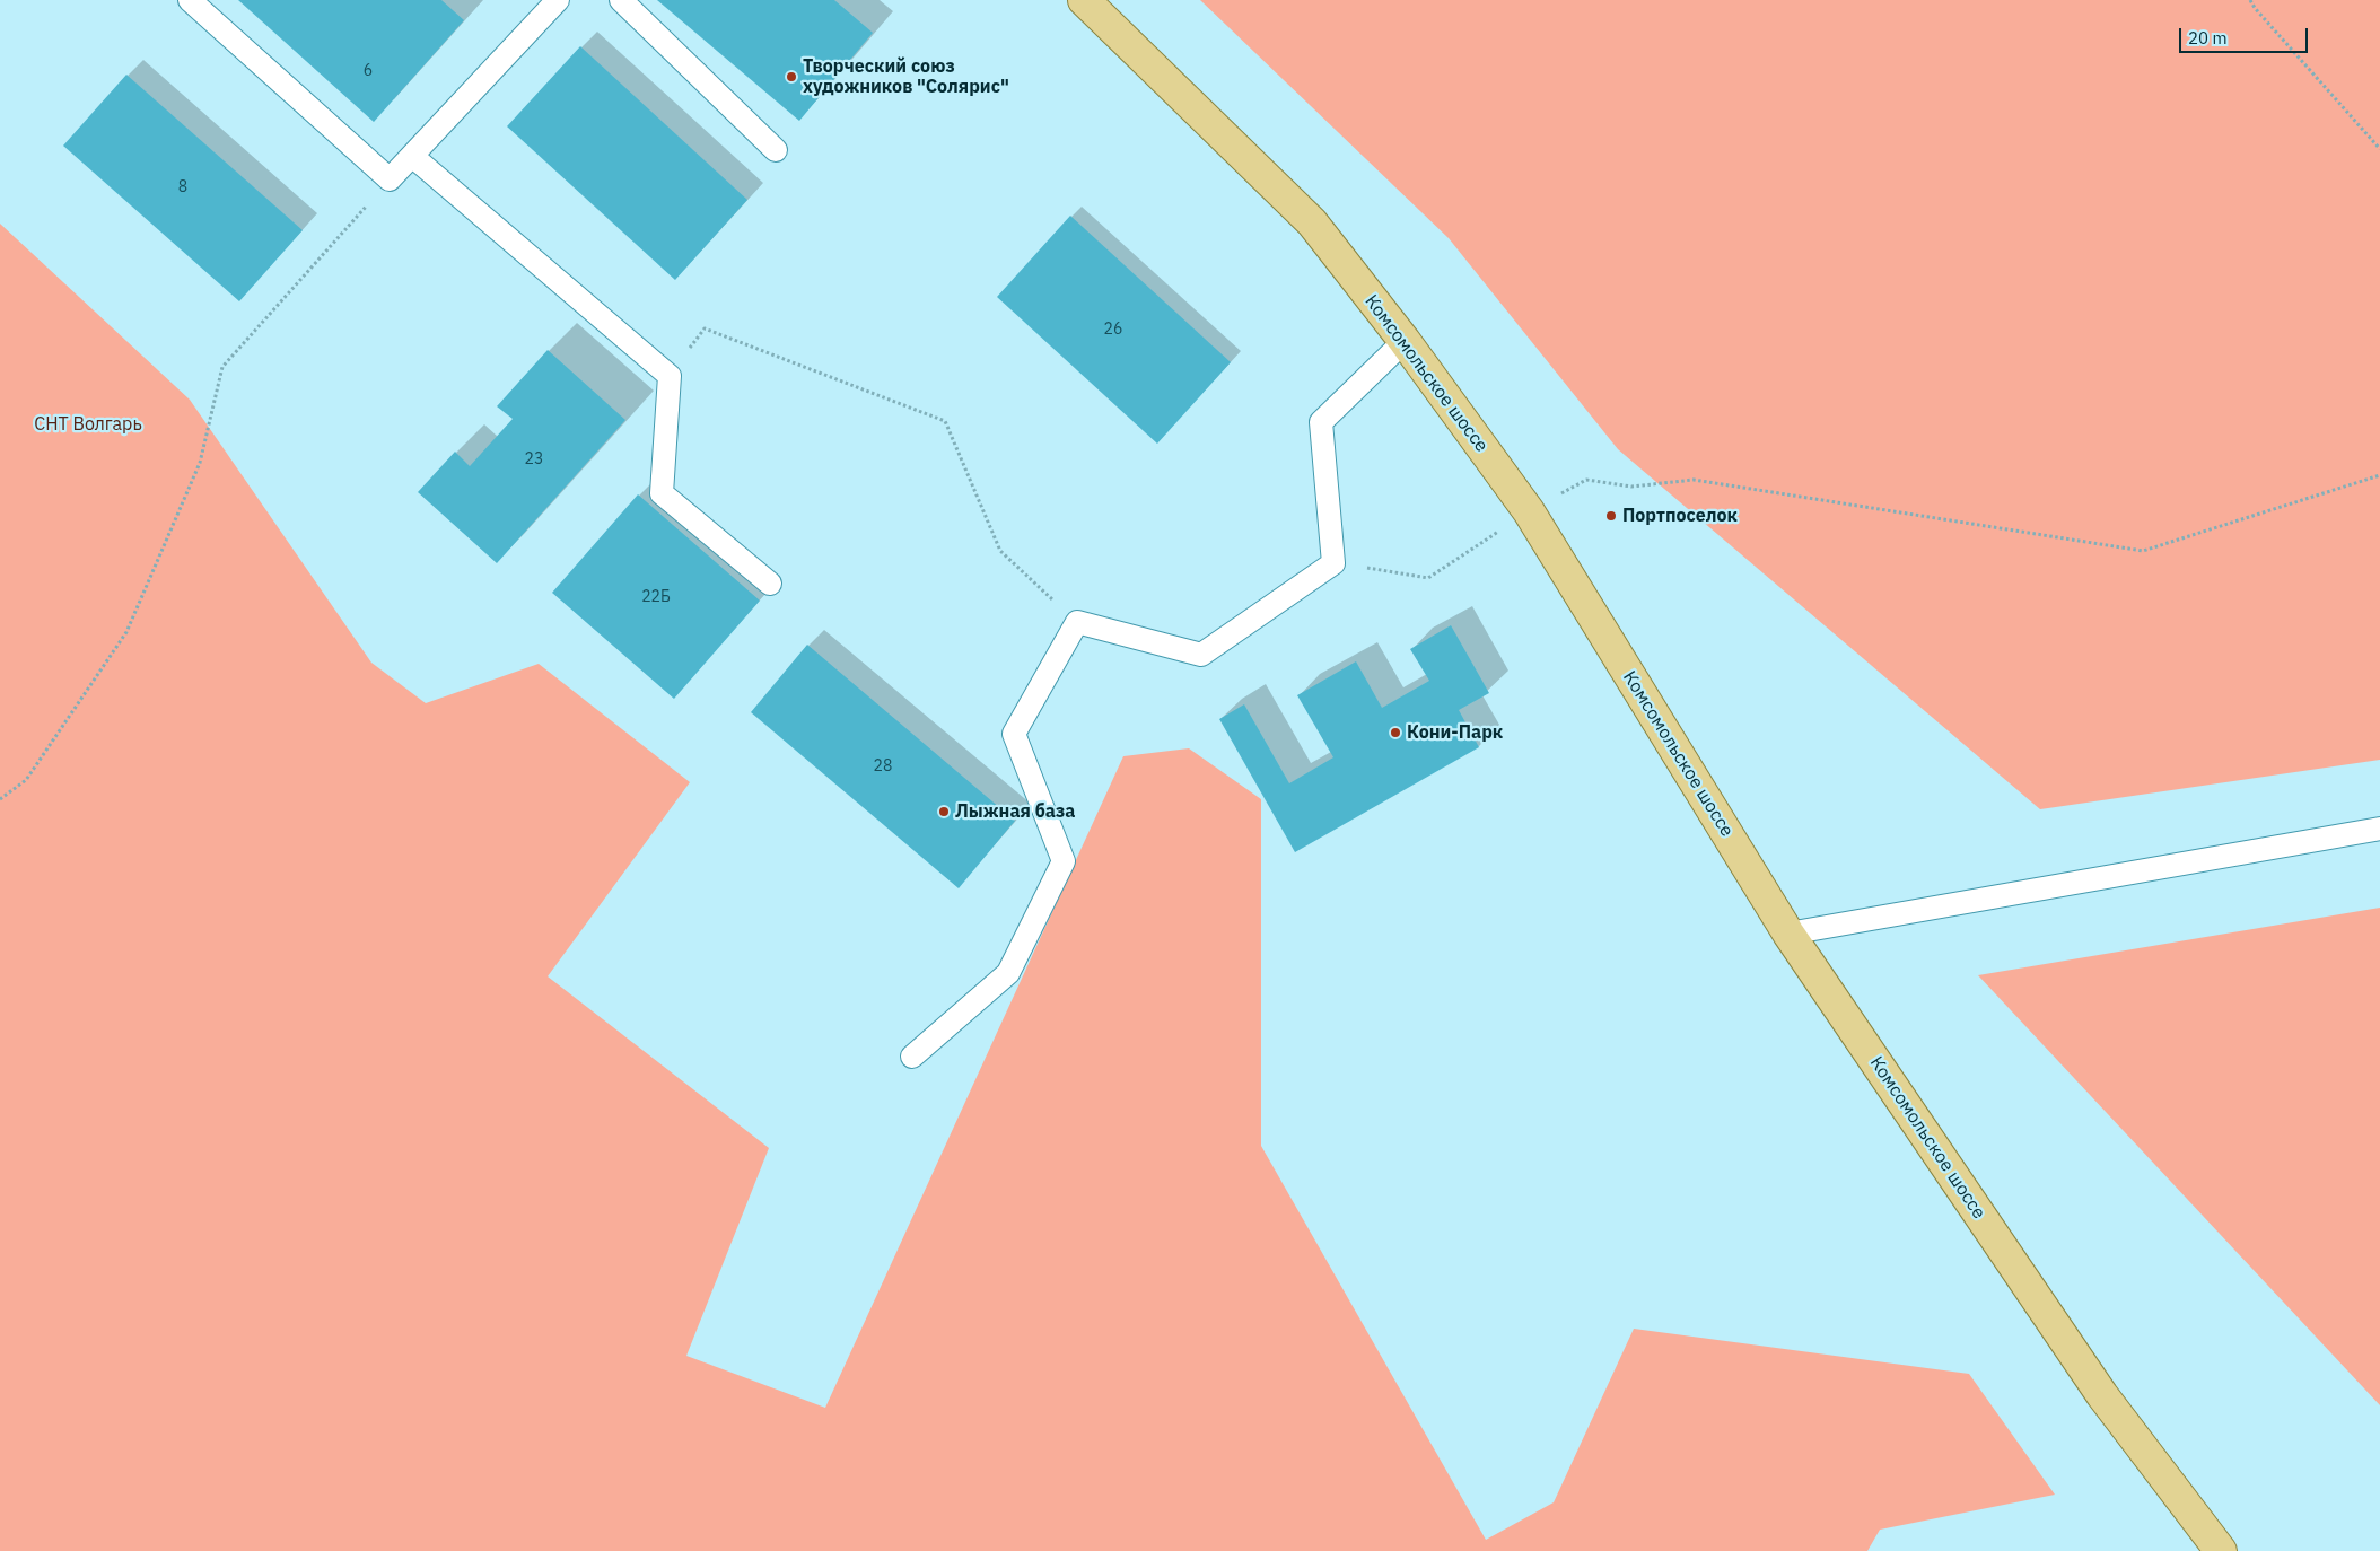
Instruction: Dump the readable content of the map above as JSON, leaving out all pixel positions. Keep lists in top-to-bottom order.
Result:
{
  "streets": {
    "main road": ["Комсомольское шоссе"]
  },
  "parks": ["СНТ Волгарь"],
  "places": [
    "Творческий союз художников \"Солярис\"",
    "Портпоселок",
    "Кони-Парк",
    "Лыжная база"
  ],
  "house_numbers": [
    "6",
    "8",
    "26",
    "23",
    "22Б",
    "28"
  ],
  "scale_bar": "20 m"
}
